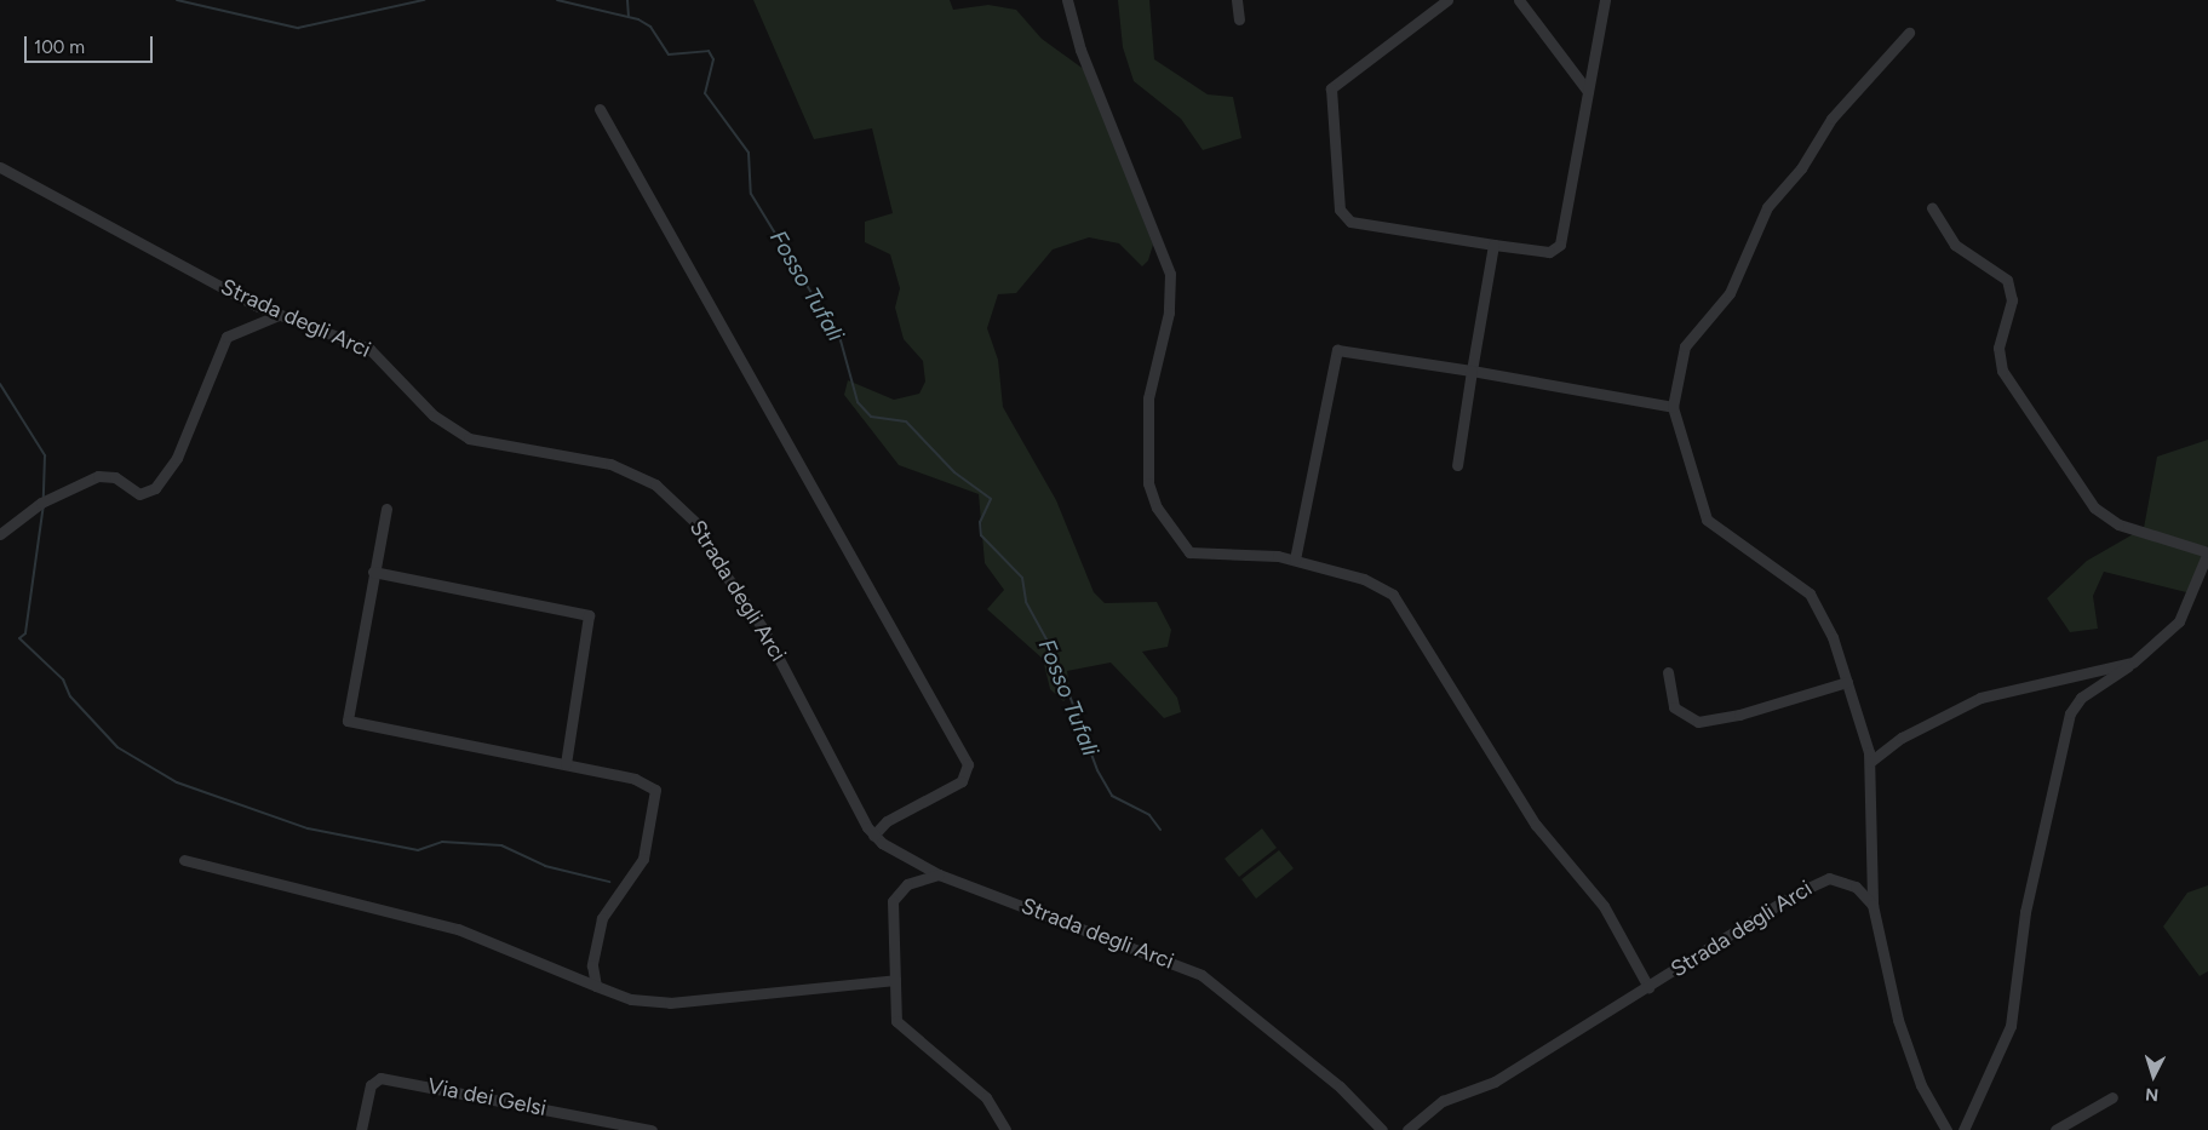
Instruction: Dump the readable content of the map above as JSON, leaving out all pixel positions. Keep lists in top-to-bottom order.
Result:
{
  "streets": {
    "street": ["Strada degli Arci", "Via dei Gelsi"]
  },
  "water": ["Fosso Tufali"],
  "scale_bar": "100 m",
  "north": "bottom"
}
